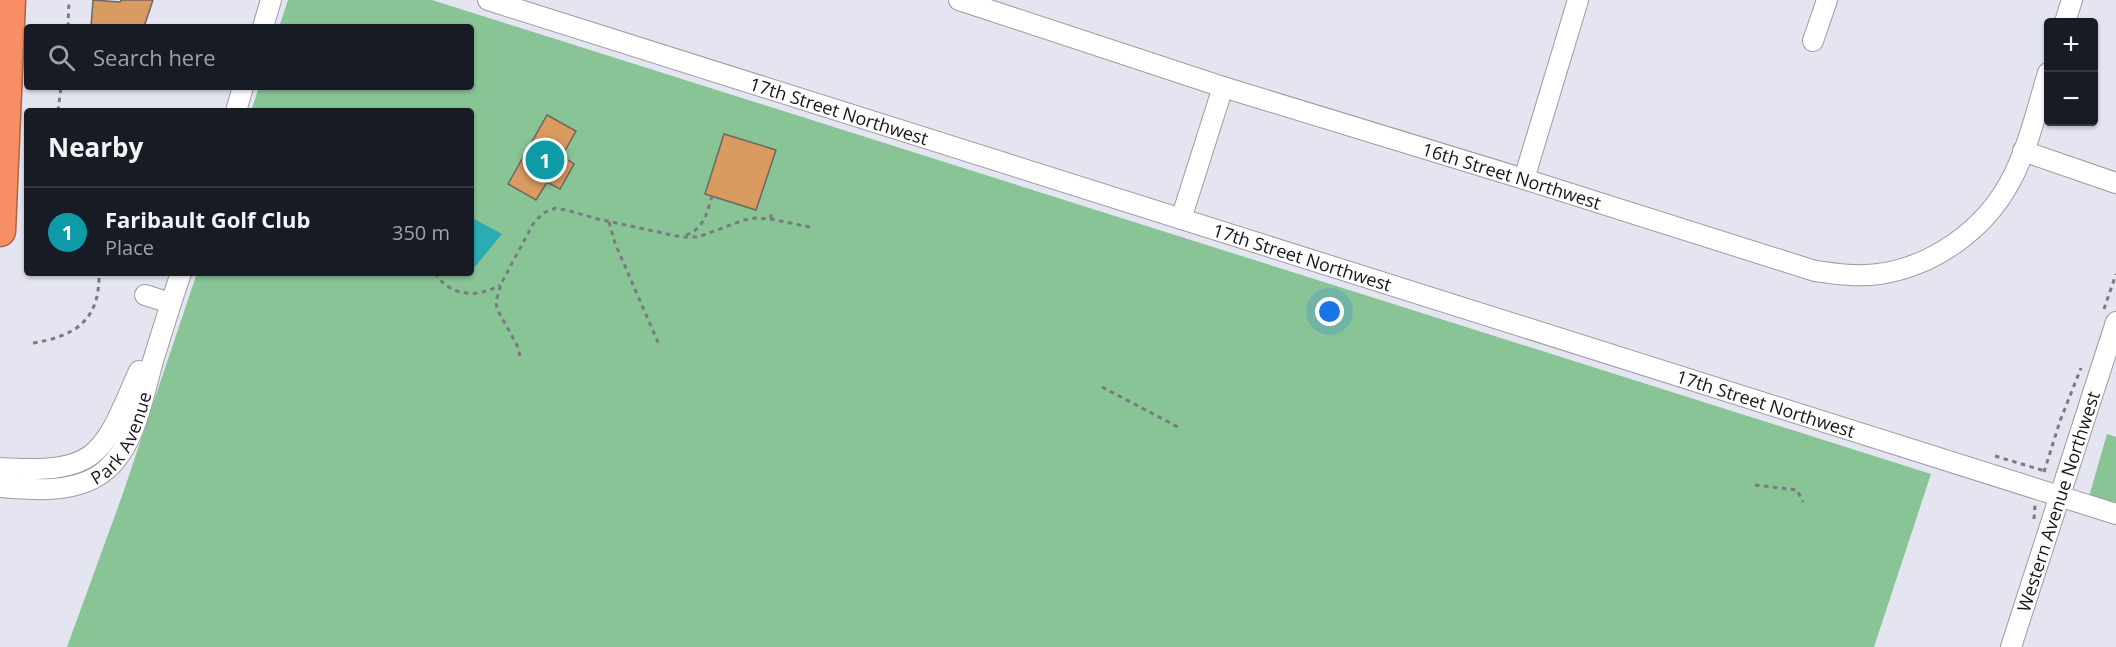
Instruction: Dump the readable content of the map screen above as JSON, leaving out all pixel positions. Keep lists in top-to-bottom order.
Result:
{
  "streets": {
    "street": [
      "17th Street Northwest",
      "16th Street Northwest",
      "Park Avenue",
      "Western Avenue Northwest"
    ]
  },
  "crossings": [
    ["17th Street Northwest", "Western Avenue Northwest"]
  ],
  "page": {
    "map_buttons": ["+", "−"],
    "search": "Search here",
    "heading": "Nearby",
    "pins": "1",
    "list": [
      {
        "mark": "1",
        "name": "Faribault Golf Club",
        "note": "Place",
        "value": "350 m"
      }
    ]
  }
}
